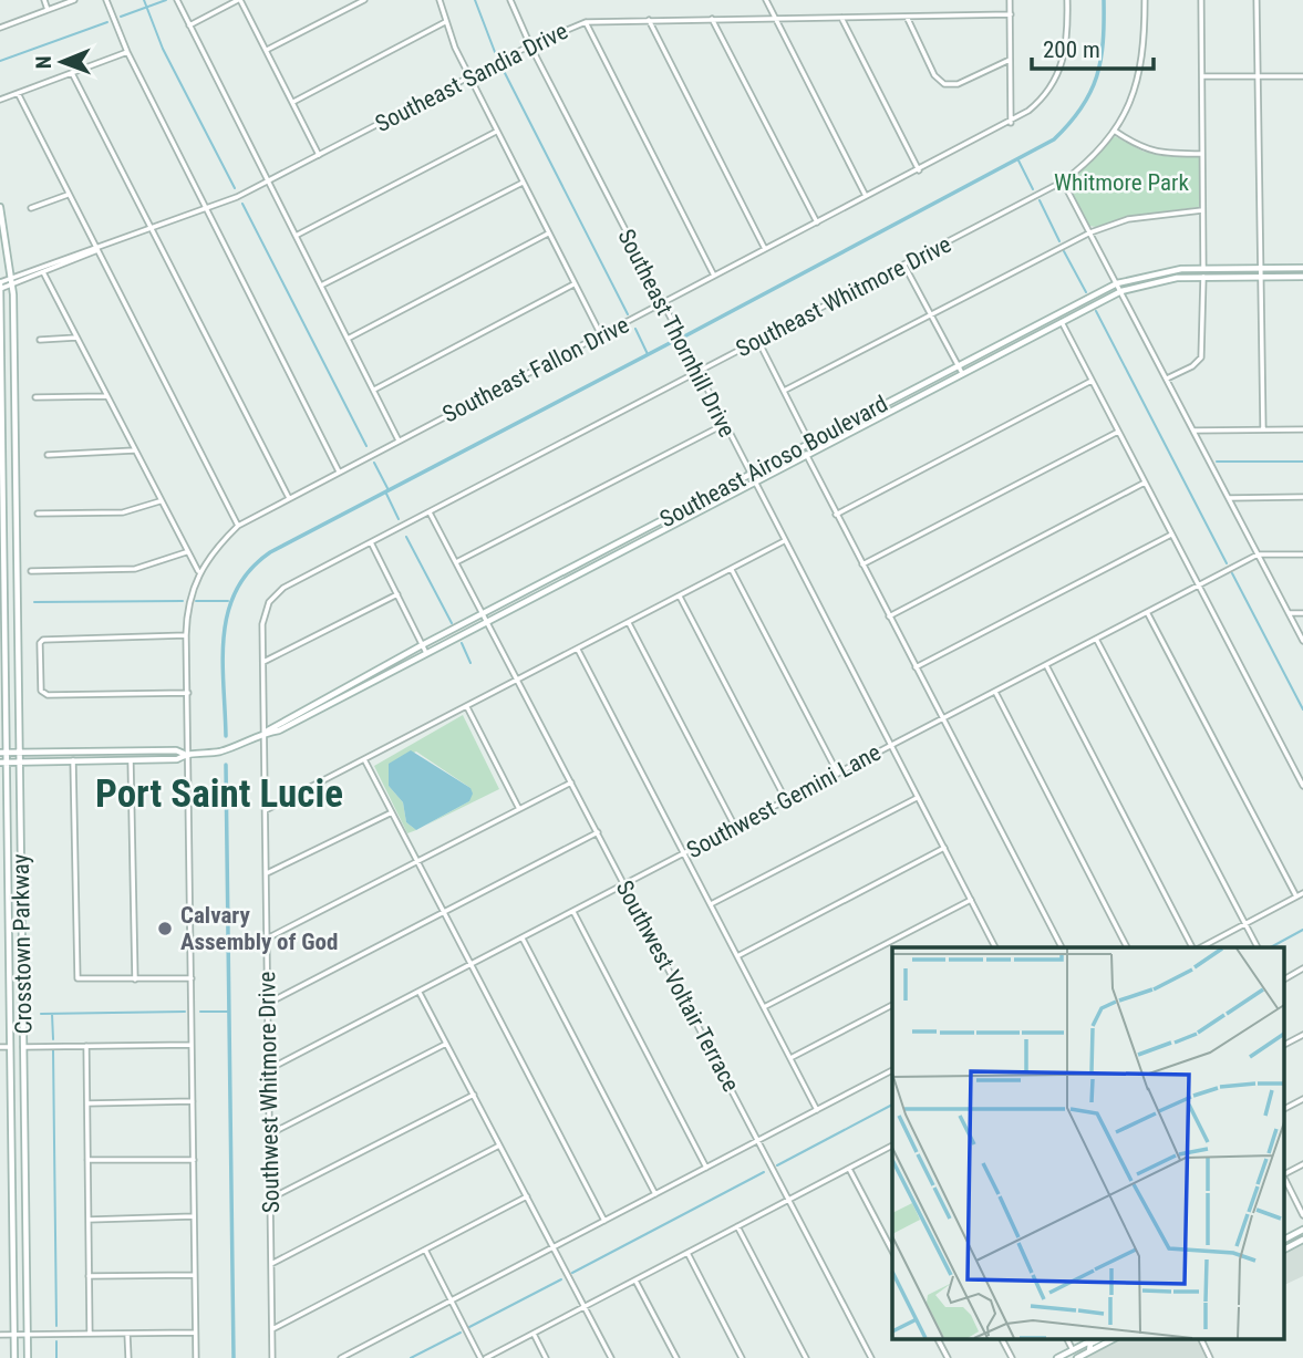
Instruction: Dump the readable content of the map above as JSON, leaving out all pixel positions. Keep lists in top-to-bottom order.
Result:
{
  "streets": {
    "main road": ["Southeast Airoso Boulevard", "Crosstown Parkway"],
    "street": [
      "Southeast Sandia Drive",
      "Southeast Whitmore Drive",
      "Southeast Thornhill Drive",
      "Southeast Fallon Drive",
      "Southwest Gemini Lane",
      "Southwest Voltair Terrace",
      "Southwest Whitmore Drive"
    ]
  },
  "crossings": [
    ["Southeast Sandia Drive", "Southeast Thornhill Drive"],
    ["Southeast Sandia Drive", "Crosstown Parkway"],
    ["Southeast Whitmore Drive", "Southeast Thornhill Drive"],
    ["Southeast Whitmore Drive", "Southeast Airoso Boulevard"],
    ["Southeast Whitmore Drive", "Southwest Voltair Terrace"],
    ["Southeast Whitmore Drive", "Southwest Whitmore Drive"],
    ["Southeast Thornhill Drive", "Southeast Fallon Drive"],
    ["Southeast Thornhill Drive", "Southeast Airoso Boulevard"],
    ["Southeast Thornhill Drive", "Southwest Gemini Lane"],
    ["Southeast Airoso Boulevard", "Crosstown Parkway"],
    ["Southeast Airoso Boulevard", "Southwest Voltair Terrace"],
    ["Southeast Airoso Boulevard", "Southwest Whitmore Drive"],
    ["Southwest Gemini Lane", "Southwest Voltair Terrace"],
    ["Southwest Gemini Lane", "Southwest Whitmore Drive"]
  ],
  "districts": ["Port Saint Lucie"],
  "parks": ["Whitmore Park"],
  "places": ["Calvary Assembly of God"],
  "scale_bar": "200 m",
  "north": "left"
}
